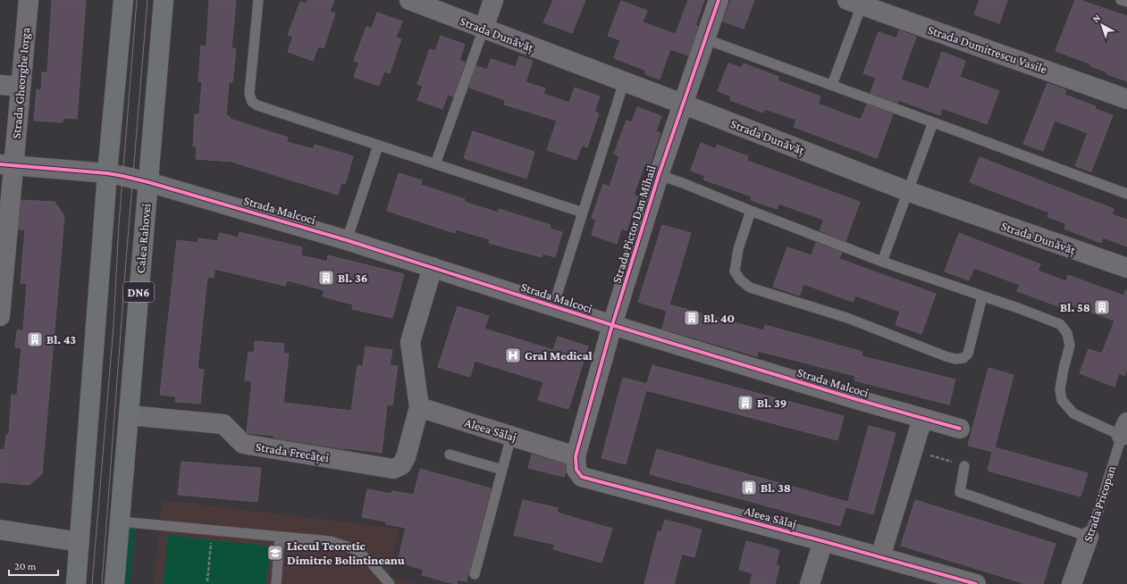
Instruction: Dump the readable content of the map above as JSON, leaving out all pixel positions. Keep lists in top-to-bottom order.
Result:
{
  "streets": {
    "main road": ["Calea Rahovei", "DN6"],
    "street": [
      "Strada Dunăvăț",
      "Strada Dumitrescu Vasile",
      "Strada Gheorghe Iorga",
      "Strada Malcoci",
      "Strada Pictor Dan Mihail",
      "Aleea Sălaj",
      "Strada Frecăței",
      "Strada Pricopan"
    ]
  },
  "crossings": [
    ["Strada Dunăvăț", "Strada Pictor Dan Mihail"],
    ["Strada Gheorghe Iorga", "Strada Malcoci"],
    ["Strada Malcoci", "Strada Pictor Dan Mihail"],
    ["Strada Malcoci", "Calea Rahovei"],
    ["Strada Pictor Dan Mihail", "Aleea Sălaj"],
    ["Calea Rahovei", "Strada Frecăței"],
    ["Aleea Sălaj", "Strada Frecăței"]
  ],
  "places": {
    "building": [
      "Bl. 36",
      "Bl. 58",
      "Bl. 40",
      "Bl. 43",
      "Bl. 39",
      "Bl. 38"
    ],
    "hospital": ["Gral Medical"],
    "school or university": ["Liceul Teoretic Dimitrie Bolintineanu"]
  },
  "scale_bar": "20 m",
  "north": "top left"
}
